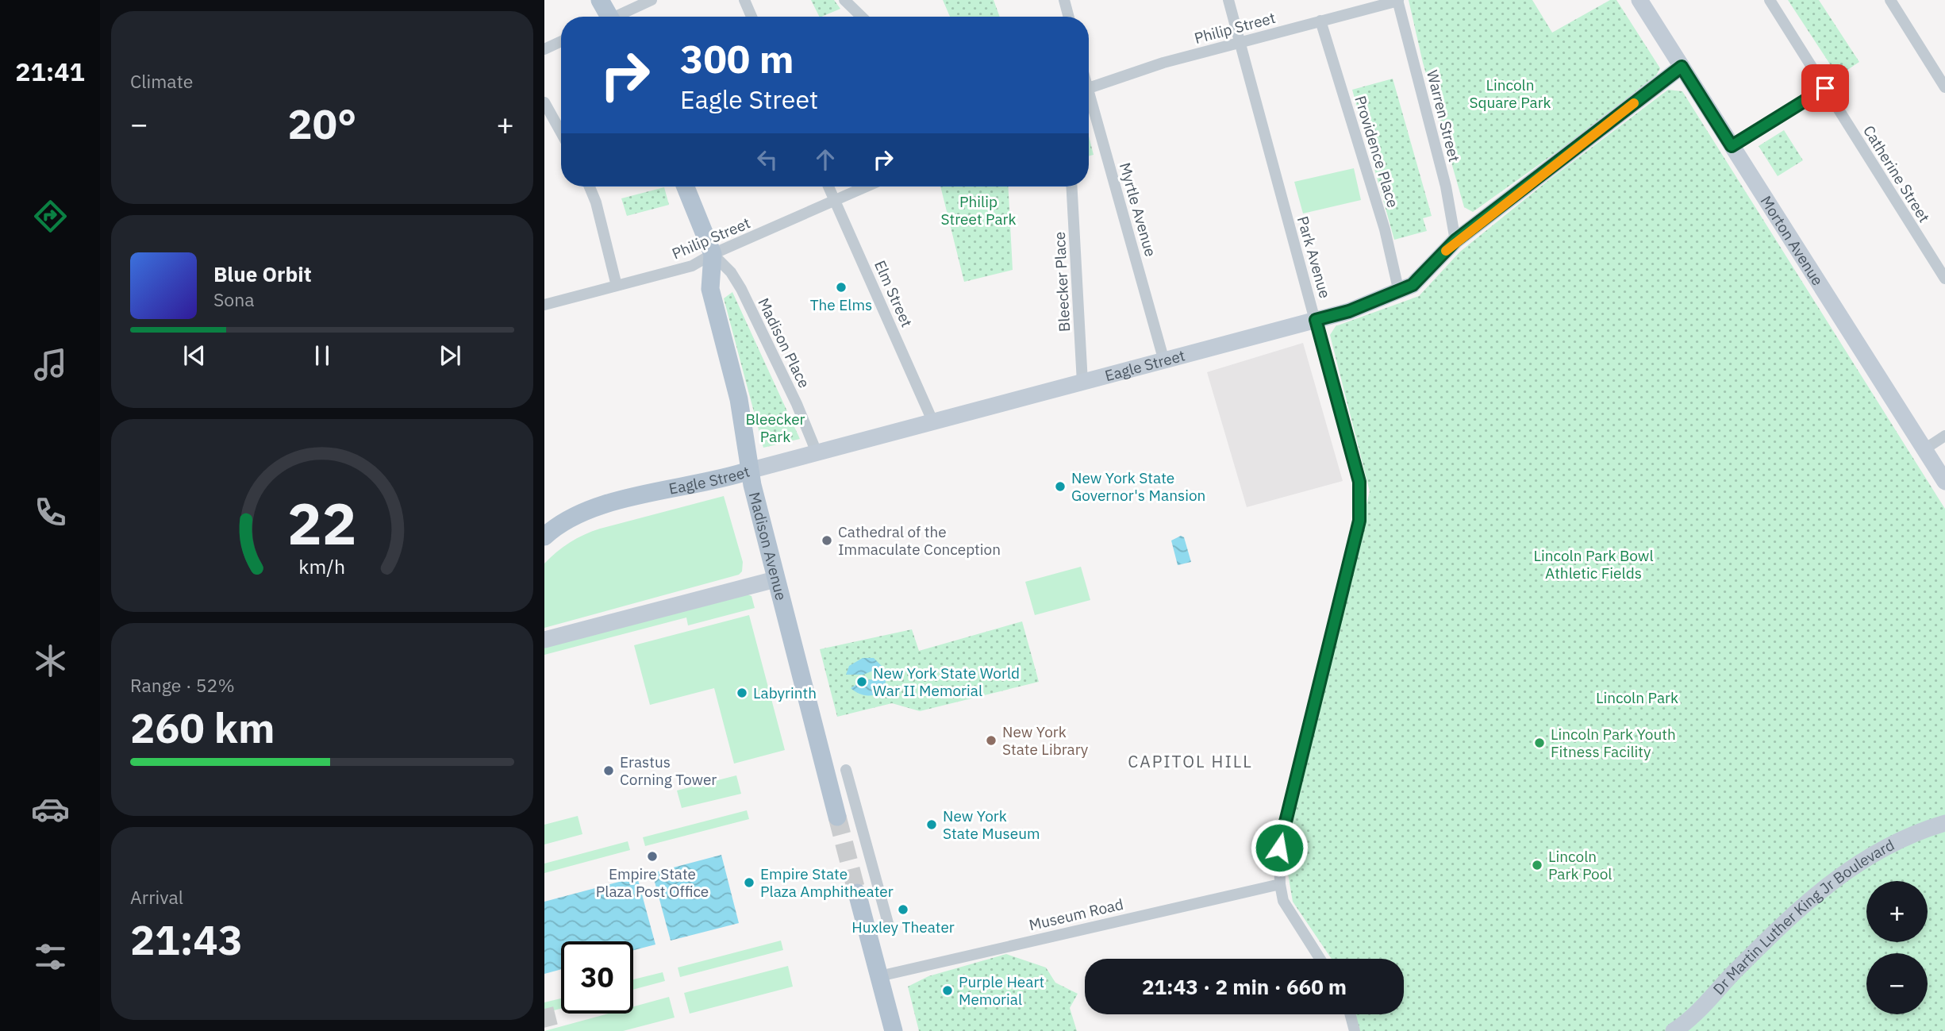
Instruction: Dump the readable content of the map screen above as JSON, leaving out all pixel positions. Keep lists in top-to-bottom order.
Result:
{
  "streets": {
    "main road": ["Eagle Street", "Madison Avenue"],
    "street": [
      "Philip Street",
      "Warren Street",
      "Providence Place",
      "Catherine Street",
      "Myrtle Avenue",
      "Morton Avenue",
      "Park Avenue",
      "Bleecker Place",
      "Elm Street",
      "Madison Place",
      "Museum Road",
      "Dr Martin Luther King Jr Boulevard"
    ]
  },
  "crossings": [
    ["Philip Street", "Warren Street"],
    ["Philip Street", "Providence Place"],
    ["Philip Street", "Park Avenue"],
    ["Philip Street", "Elm Street"],
    ["Philip Street", "Madison Place"],
    ["Philip Street", "Madison Avenue"],
    ["Warren Street", "Eagle Street"],
    ["Providence Place", "Eagle Street"],
    ["Myrtle Avenue", "Eagle Street"],
    ["Morton Avenue", "Eagle Street"],
    ["Park Avenue", "Eagle Street"],
    ["Park Avenue", "Museum Road"],
    ["Bleecker Place", "Eagle Street"],
    ["Elm Street", "Eagle Street"],
    ["Madison Place", "Eagle Street"],
    ["Madison Place", "Madison Avenue"],
    ["Eagle Street", "Madison Avenue"]
  ],
  "districts": ["CAPITOL HILL"],
  "parks": [
    "Lincoln Square Park",
    "Philip Street Park",
    "Bleecker Park",
    "Lincoln Park Bowl Athletic Fields",
    "Lincoln Park"
  ],
  "places": [
    "The Elms",
    "New York State Governor's Mansion",
    "Cathedral of the Immaculate Conception",
    "New York State World War II Memorial",
    "Labyrinth",
    "New York State Library",
    "Lincoln Park Youth Fitness Facility",
    "Erastus Corning Tower",
    "New York State Museum",
    "Empire State Plaza Post Office",
    "Lincoln Park Pool",
    "Empire State Plaza Amphitheater",
    "Huxley Theater",
    "Purple Heart Memorial"
  ],
  "page": {
    "tabs": "21:41",
    "tile": [
      "Climate",
      ["Range · 52%", "260 km"],
      ["Arrival", "21:43"]
    ],
    "turn": ["300 m", "Eagle Street"],
    "heat": ["−", "20°", "+"],
    "song": ["Blue Orbit", "Sona"],
    "map_buttons": ["+", "−"],
    "limit": "30",
    "trip": "21:43 · 2 min · 660 m",
    "gauge": ["22", "km/h"]
  }
}
